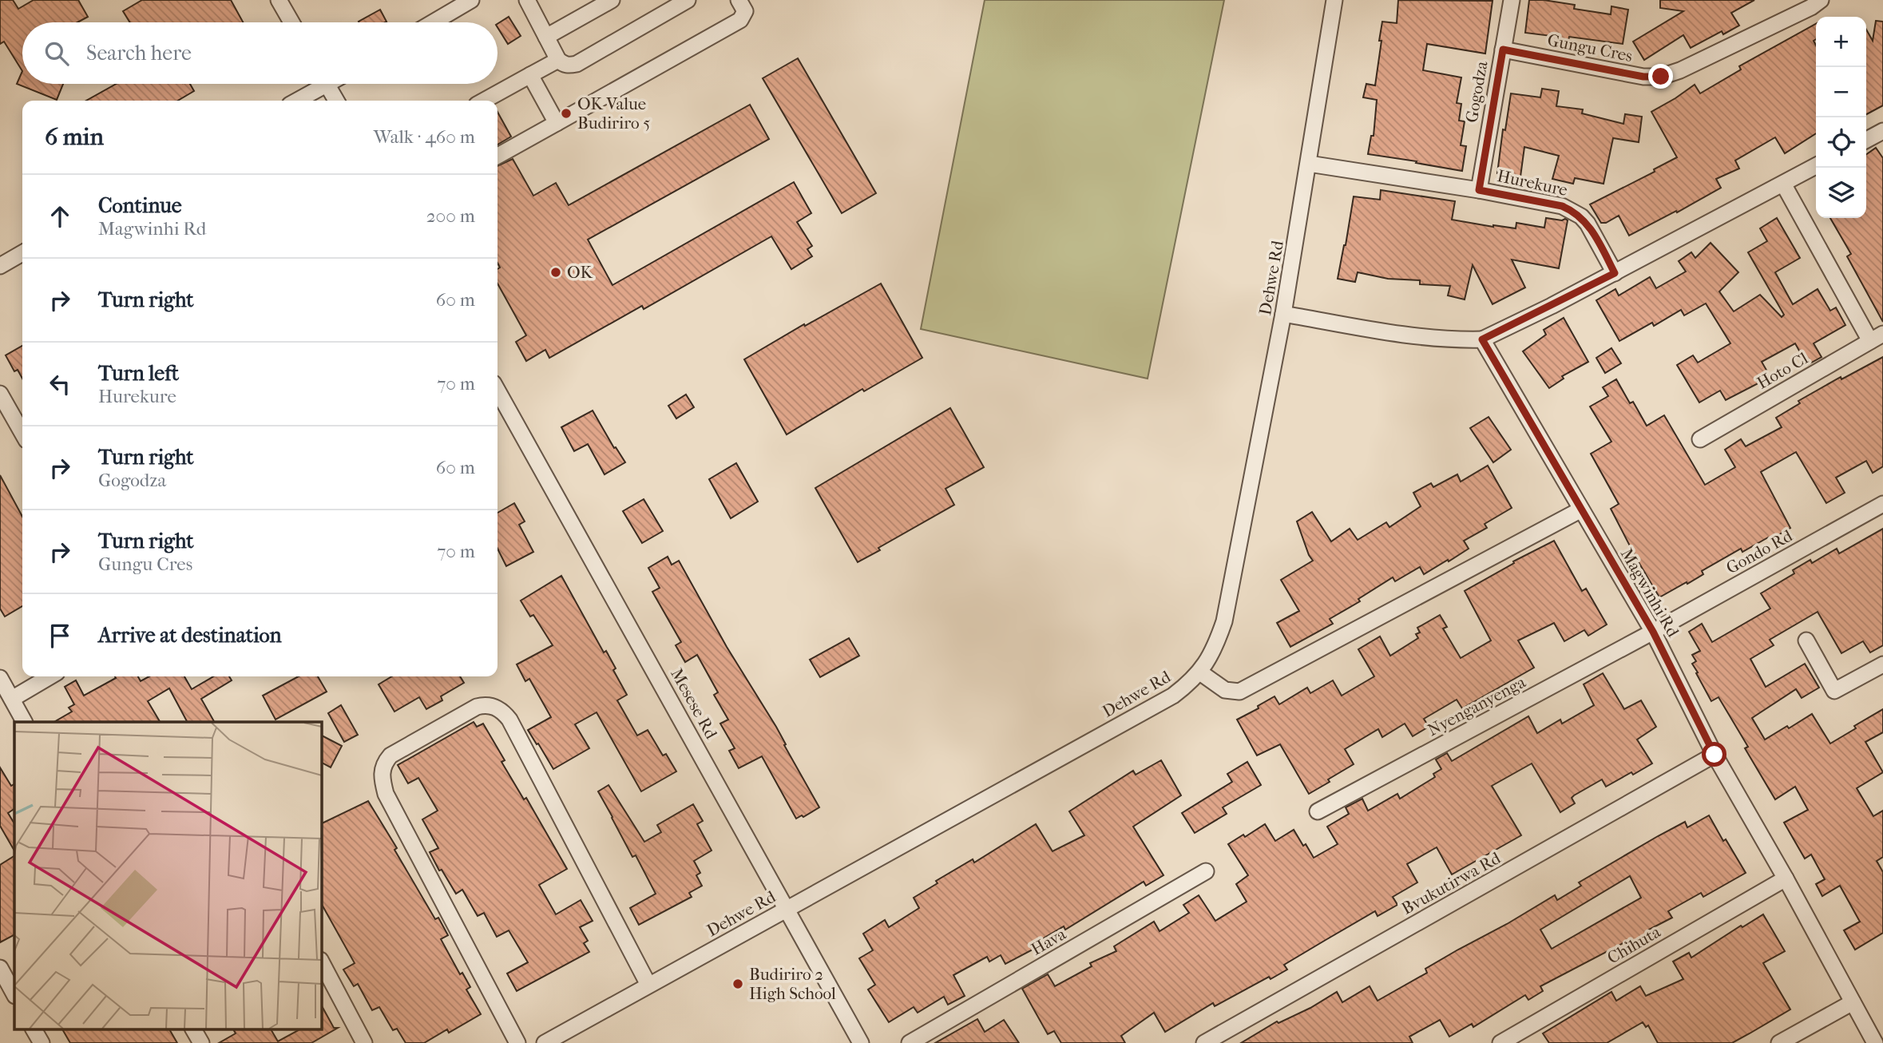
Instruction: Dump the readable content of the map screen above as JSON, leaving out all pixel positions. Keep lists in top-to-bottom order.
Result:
{
  "streets": {
    "street": [
      "Gungu Cres",
      "Gogodza",
      "Hurekure",
      "Dehwe Rd",
      "Hoto Cl",
      "Gondo Rd",
      "Magwinhi Rd",
      "Mesese Rd",
      "Nyenganyenga",
      "Bvukutirwa Rd",
      "Hava",
      "Chihuta"
    ]
  },
  "crossings": [
    ["Gungu Cres", "Gogodza"],
    ["Gogodza", "Hurekure"],
    ["Hurekure", "Dehwe Rd"],
    ["Dehwe Rd", "Mesese Rd"],
    ["Gondo Rd", "Magwinhi Rd"],
    ["Gondo Rd", "Nyenganyenga"],
    ["Magwinhi Rd", "Nyenganyenga"],
    ["Magwinhi Rd", "Bvukutirwa Rd"],
    ["Magwinhi Rd", "Chihuta"]
  ],
  "places": ["OK Value Budiriro 5", "OK", "Budiriro 2 High School"],
  "page": {
    "map_buttons": ["+", "−"],
    "search": "Search here",
    "heading": ["6 min", "Walk · 460 m"],
    "list": [
      ["Continue", "Magwinhi Rd", "200 m"],
      ["Turn right", "60 m"],
      ["Turn left", "Hurekure", "70 m"],
      ["Turn right", "Gogodza", "60 m"],
      ["Turn right", "Gungu Cres", "70 m"],
      "Arrive at destination"
    ]
  }
}
